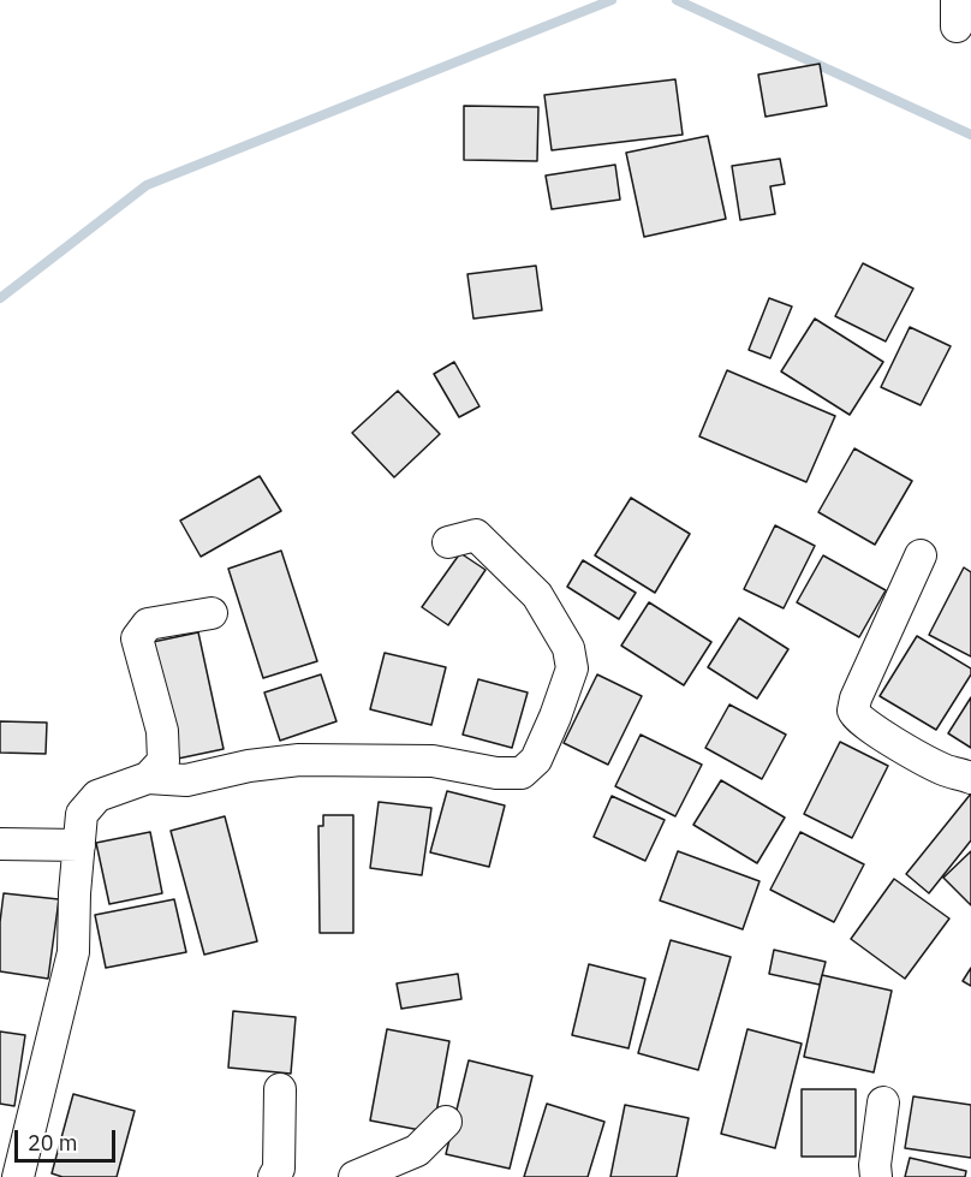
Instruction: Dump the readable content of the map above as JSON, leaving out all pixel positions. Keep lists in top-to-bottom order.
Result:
{
  "scale_bar": "20 m"
}
